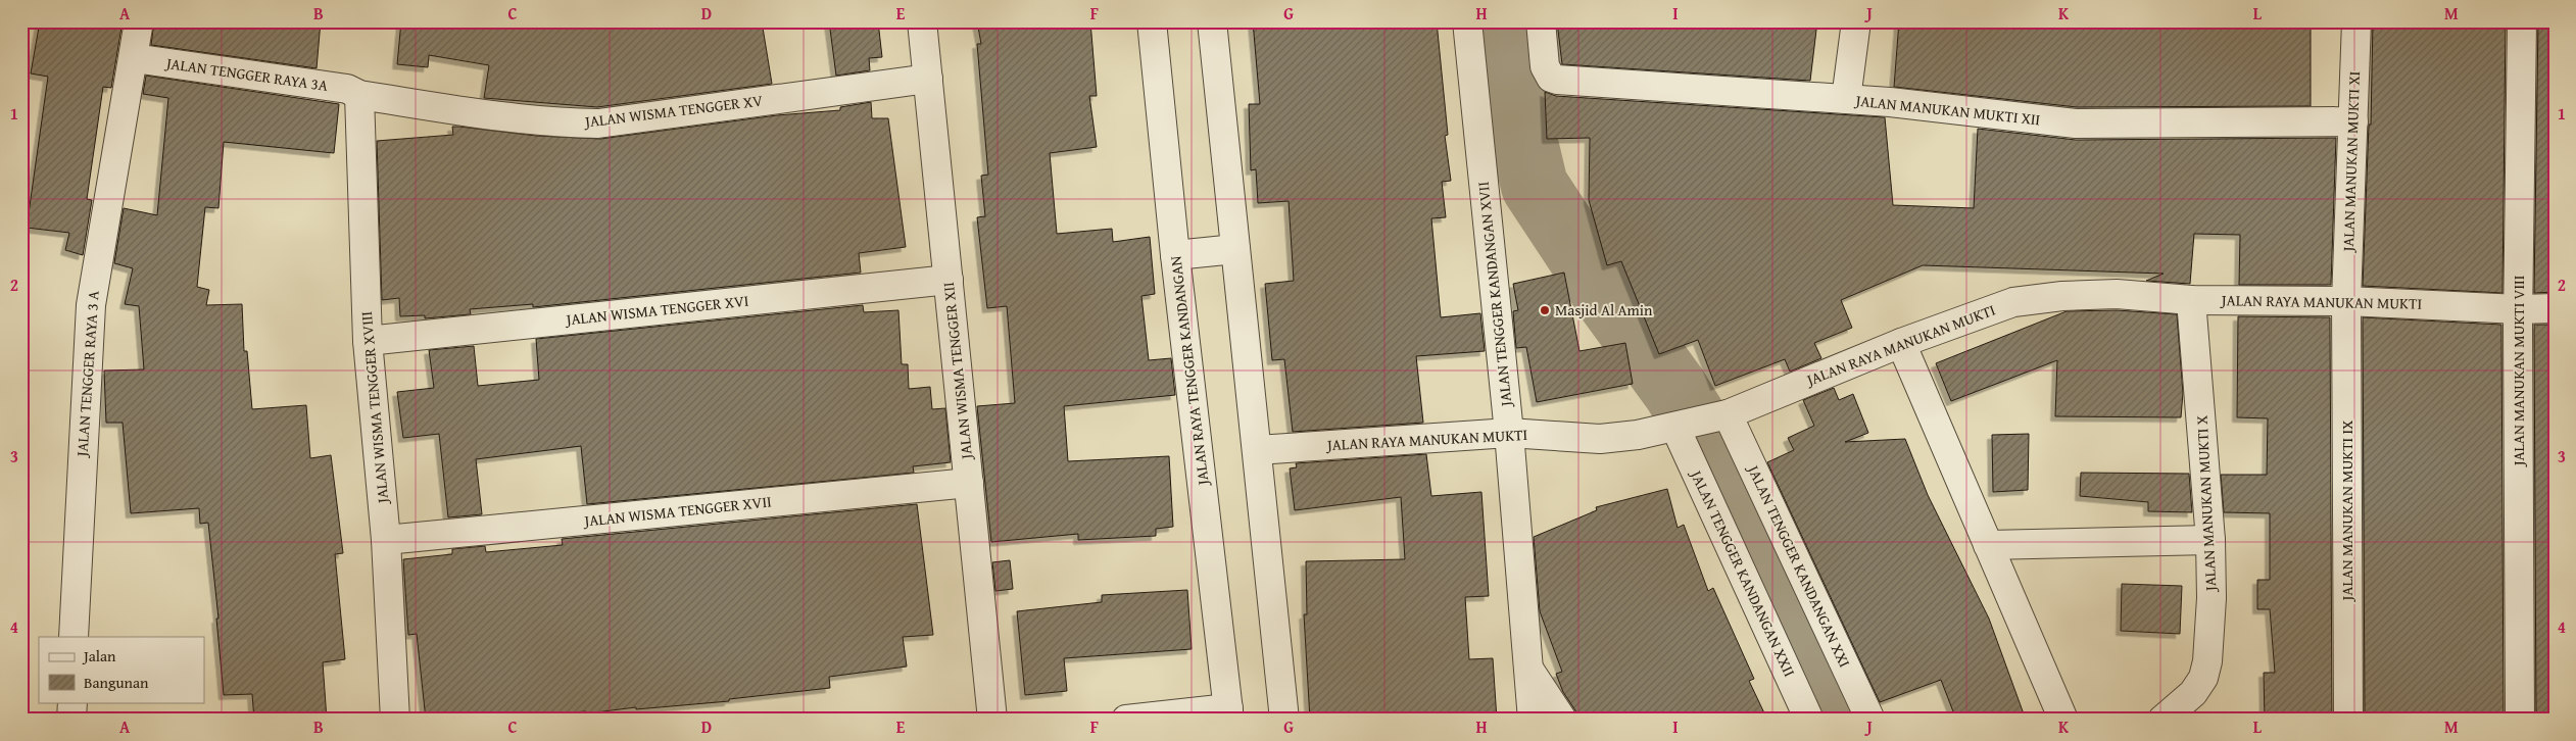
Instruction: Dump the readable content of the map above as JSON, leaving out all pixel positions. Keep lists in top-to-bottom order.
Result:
{
  "streets": {
    "street": [
      "JALAN TENGGER RAYA 3A",
      "JALAN MANUKAN MUKTI XII",
      "JALAN WISMA TENGGER XV",
      "JALAN MANUKAN MUKTI XI",
      "JALAN TENGGER KANDANGAN XVII",
      "JALAN RAYA MANUKAN MUKTI",
      "JALAN WISMA TENGGER XVI",
      "JALAN WISMA TENGGER XII",
      "JALAN RAYA TENGGER KANDANGAN",
      "JALAN MANUKAN MUKTI VIII",
      "JALAN TENGGER RAYA 3 A",
      "JALAN WISMA TENGGER XVIII",
      "JALAN MANUKAN MUKTI X",
      "JALAN MANUKAN MUKTI IX",
      "JALAN WISMA TENGGER XVII",
      "JALAN TENGGER KANDANGAN XXI",
      "JALAN TENGGER KANDANGAN XXII"
    ]
  },
  "crossings": [
    ["JALAN TENGGER RAYA 3A", "JALAN WISMA TENGGER XV"],
    ["JALAN TENGGER RAYA 3A", "JALAN TENGGER RAYA 3 A"],
    ["JALAN TENGGER RAYA 3A", "JALAN WISMA TENGGER XVIII"],
    ["JALAN MANUKAN MUKTI XII", "JALAN MANUKAN MUKTI XI"],
    ["JALAN WISMA TENGGER XV", "JALAN WISMA TENGGER XII"],
    ["JALAN WISMA TENGGER XV", "JALAN WISMA TENGGER XVIII"],
    ["JALAN MANUKAN MUKTI XI", "JALAN RAYA MANUKAN MUKTI"],
    ["JALAN MANUKAN MUKTI XI", "JALAN MANUKAN MUKTI IX"],
    ["JALAN TENGGER KANDANGAN XVII", "JALAN RAYA MANUKAN MUKTI"],
    ["JALAN RAYA MANUKAN MUKTI", "JALAN MANUKAN MUKTI VIII"],
    ["JALAN RAYA MANUKAN MUKTI", "JALAN MANUKAN MUKTI X"],
    ["JALAN RAYA MANUKAN MUKTI", "JALAN MANUKAN MUKTI IX"],
    ["JALAN RAYA MANUKAN MUKTI", "JALAN TENGGER KANDANGAN XXI"],
    ["JALAN RAYA MANUKAN MUKTI", "JALAN TENGGER KANDANGAN XXII"],
    ["JALAN WISMA TENGGER XVI", "JALAN WISMA TENGGER XII"],
    ["JALAN WISMA TENGGER XVI", "JALAN WISMA TENGGER XVIII"],
    ["JALAN WISMA TENGGER XII", "JALAN WISMA TENGGER XVII"],
    ["JALAN WISMA TENGGER XVIII", "JALAN WISMA TENGGER XVII"]
  ],
  "places": ["Masjid Al Amin"],
  "legend": ["Jalan", "Bangunan"],
  "grid": {
    "columns": [
      "A",
      "B",
      "C",
      "D",
      "E",
      "F",
      "G",
      "H",
      "I",
      "J",
      "K",
      "L",
      "M"
    ],
    "rows": [
      "1",
      "2",
      "3",
      "4"
    ]
  }
}
